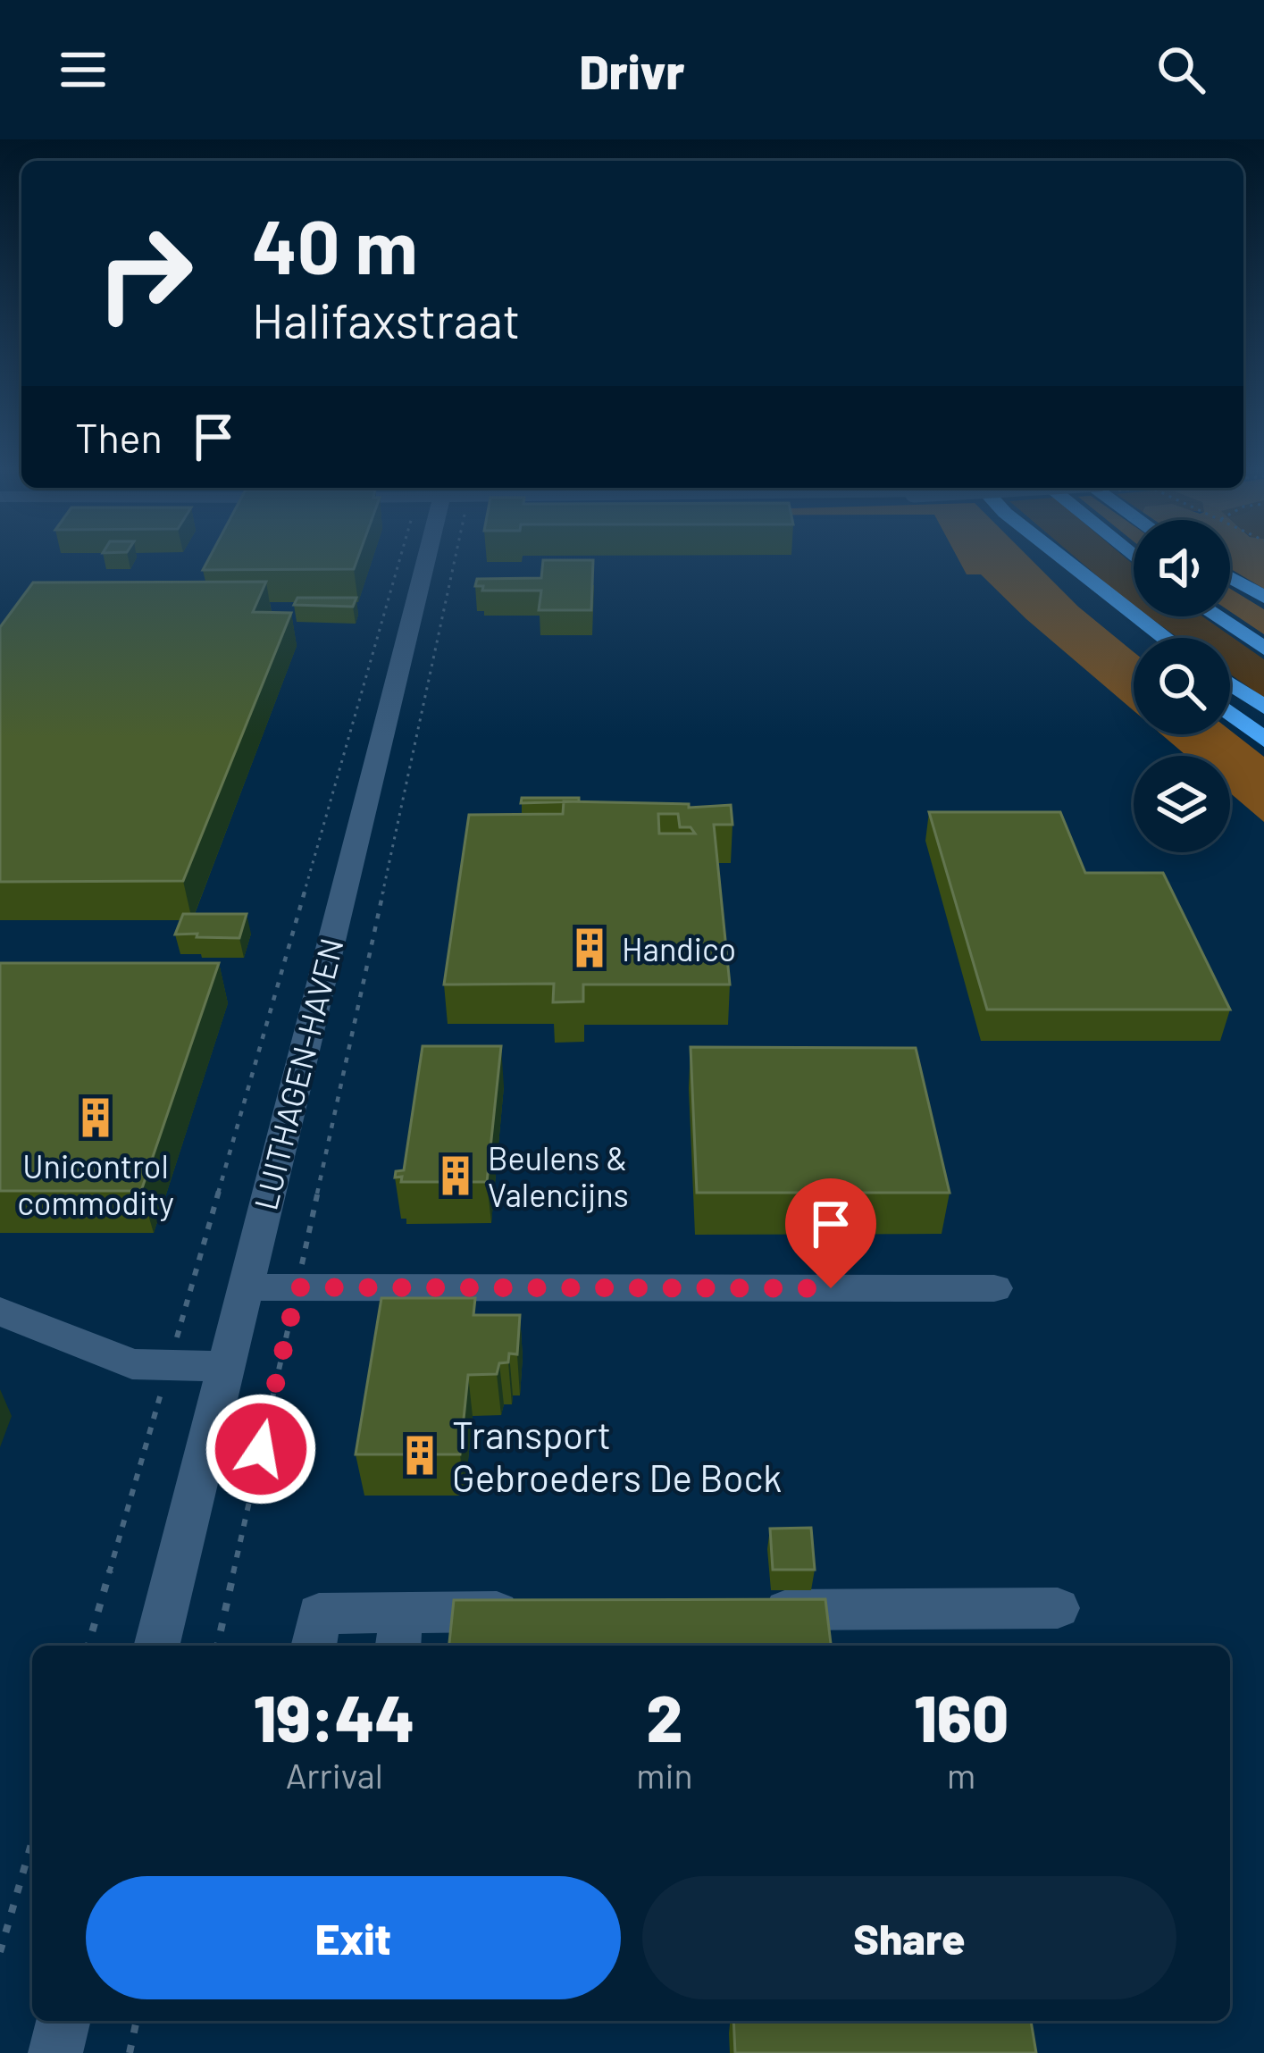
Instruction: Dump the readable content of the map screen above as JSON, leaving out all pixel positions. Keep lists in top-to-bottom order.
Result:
{
  "streets": {
    "street": ["LUITHAGEN-HAVEN"]
  },
  "places": {
    "building": [
      "Handico",
      "Unicontrol commodity",
      "Beulens & Valencijns",
      "Transport Gebroeders De Bock"
    ]
  },
  "page": {
    "header": "Drivr",
    "turn": ["40 m", "Halifaxstraat"],
    "then": "Then",
    "eta": [
      "19:44",
      "Arrival",
      "2",
      "min",
      "160",
      "m"
    ],
    "buttons": ["Exit", "Share"]
  }
}
